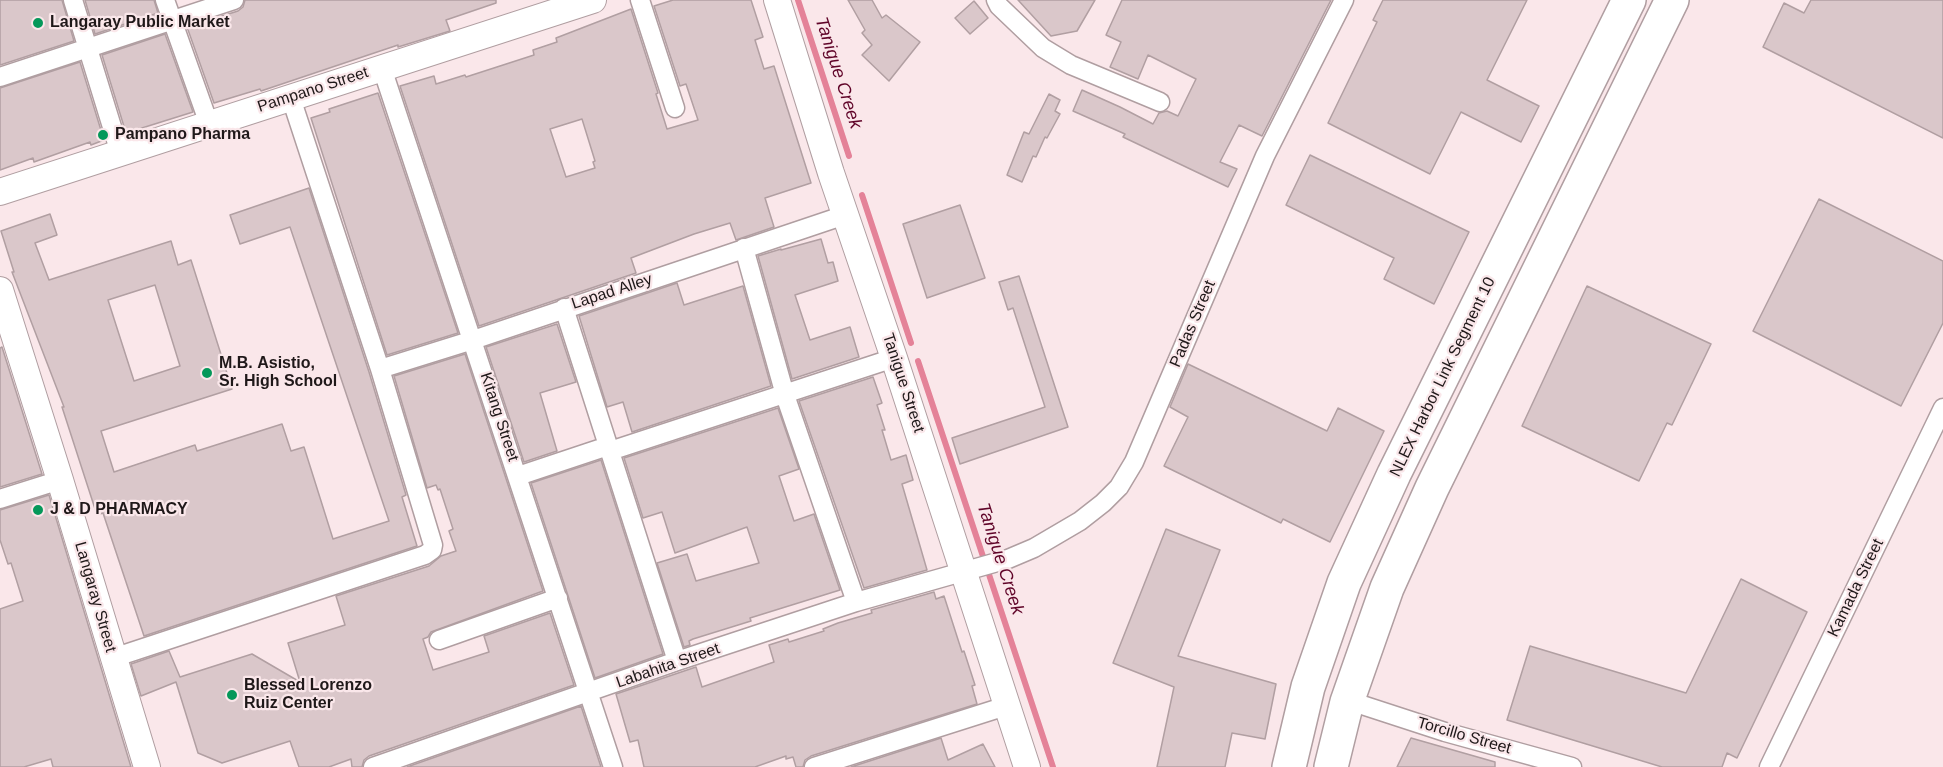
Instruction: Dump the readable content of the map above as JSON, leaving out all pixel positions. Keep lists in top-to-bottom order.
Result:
{
  "streets": {
    "highway": ["NLEX Harbor Link Segment 10"],
    "street": [
      "Pampano Street",
      "Lapad Alley",
      "Padas Street",
      "Tanigue Street",
      "Kitang Street",
      "Kamada Street",
      "Langaray Street",
      "Labahita Street",
      "Torcillo Street"
    ]
  },
  "crossings": [
    ["Pampano Street", "Kitang Street"],
    ["Lapad Alley", "Tanigue Street"],
    ["Lapad Alley", "Kitang Street"],
    ["Padas Street", "Tanigue Street"],
    ["Padas Street", "Labahita Street"],
    ["Tanigue Street", "Labahita Street"],
    ["Kitang Street", "Labahita Street"]
  ],
  "water": ["Tanigue Creek"],
  "places": [
    "Langaray Public Market",
    "Pampano Pharma",
    "M.B. Asistio, Sr. High School",
    "J & D PHARMACY",
    "Blessed Lorenzo Ruiz Center"
  ]
}
